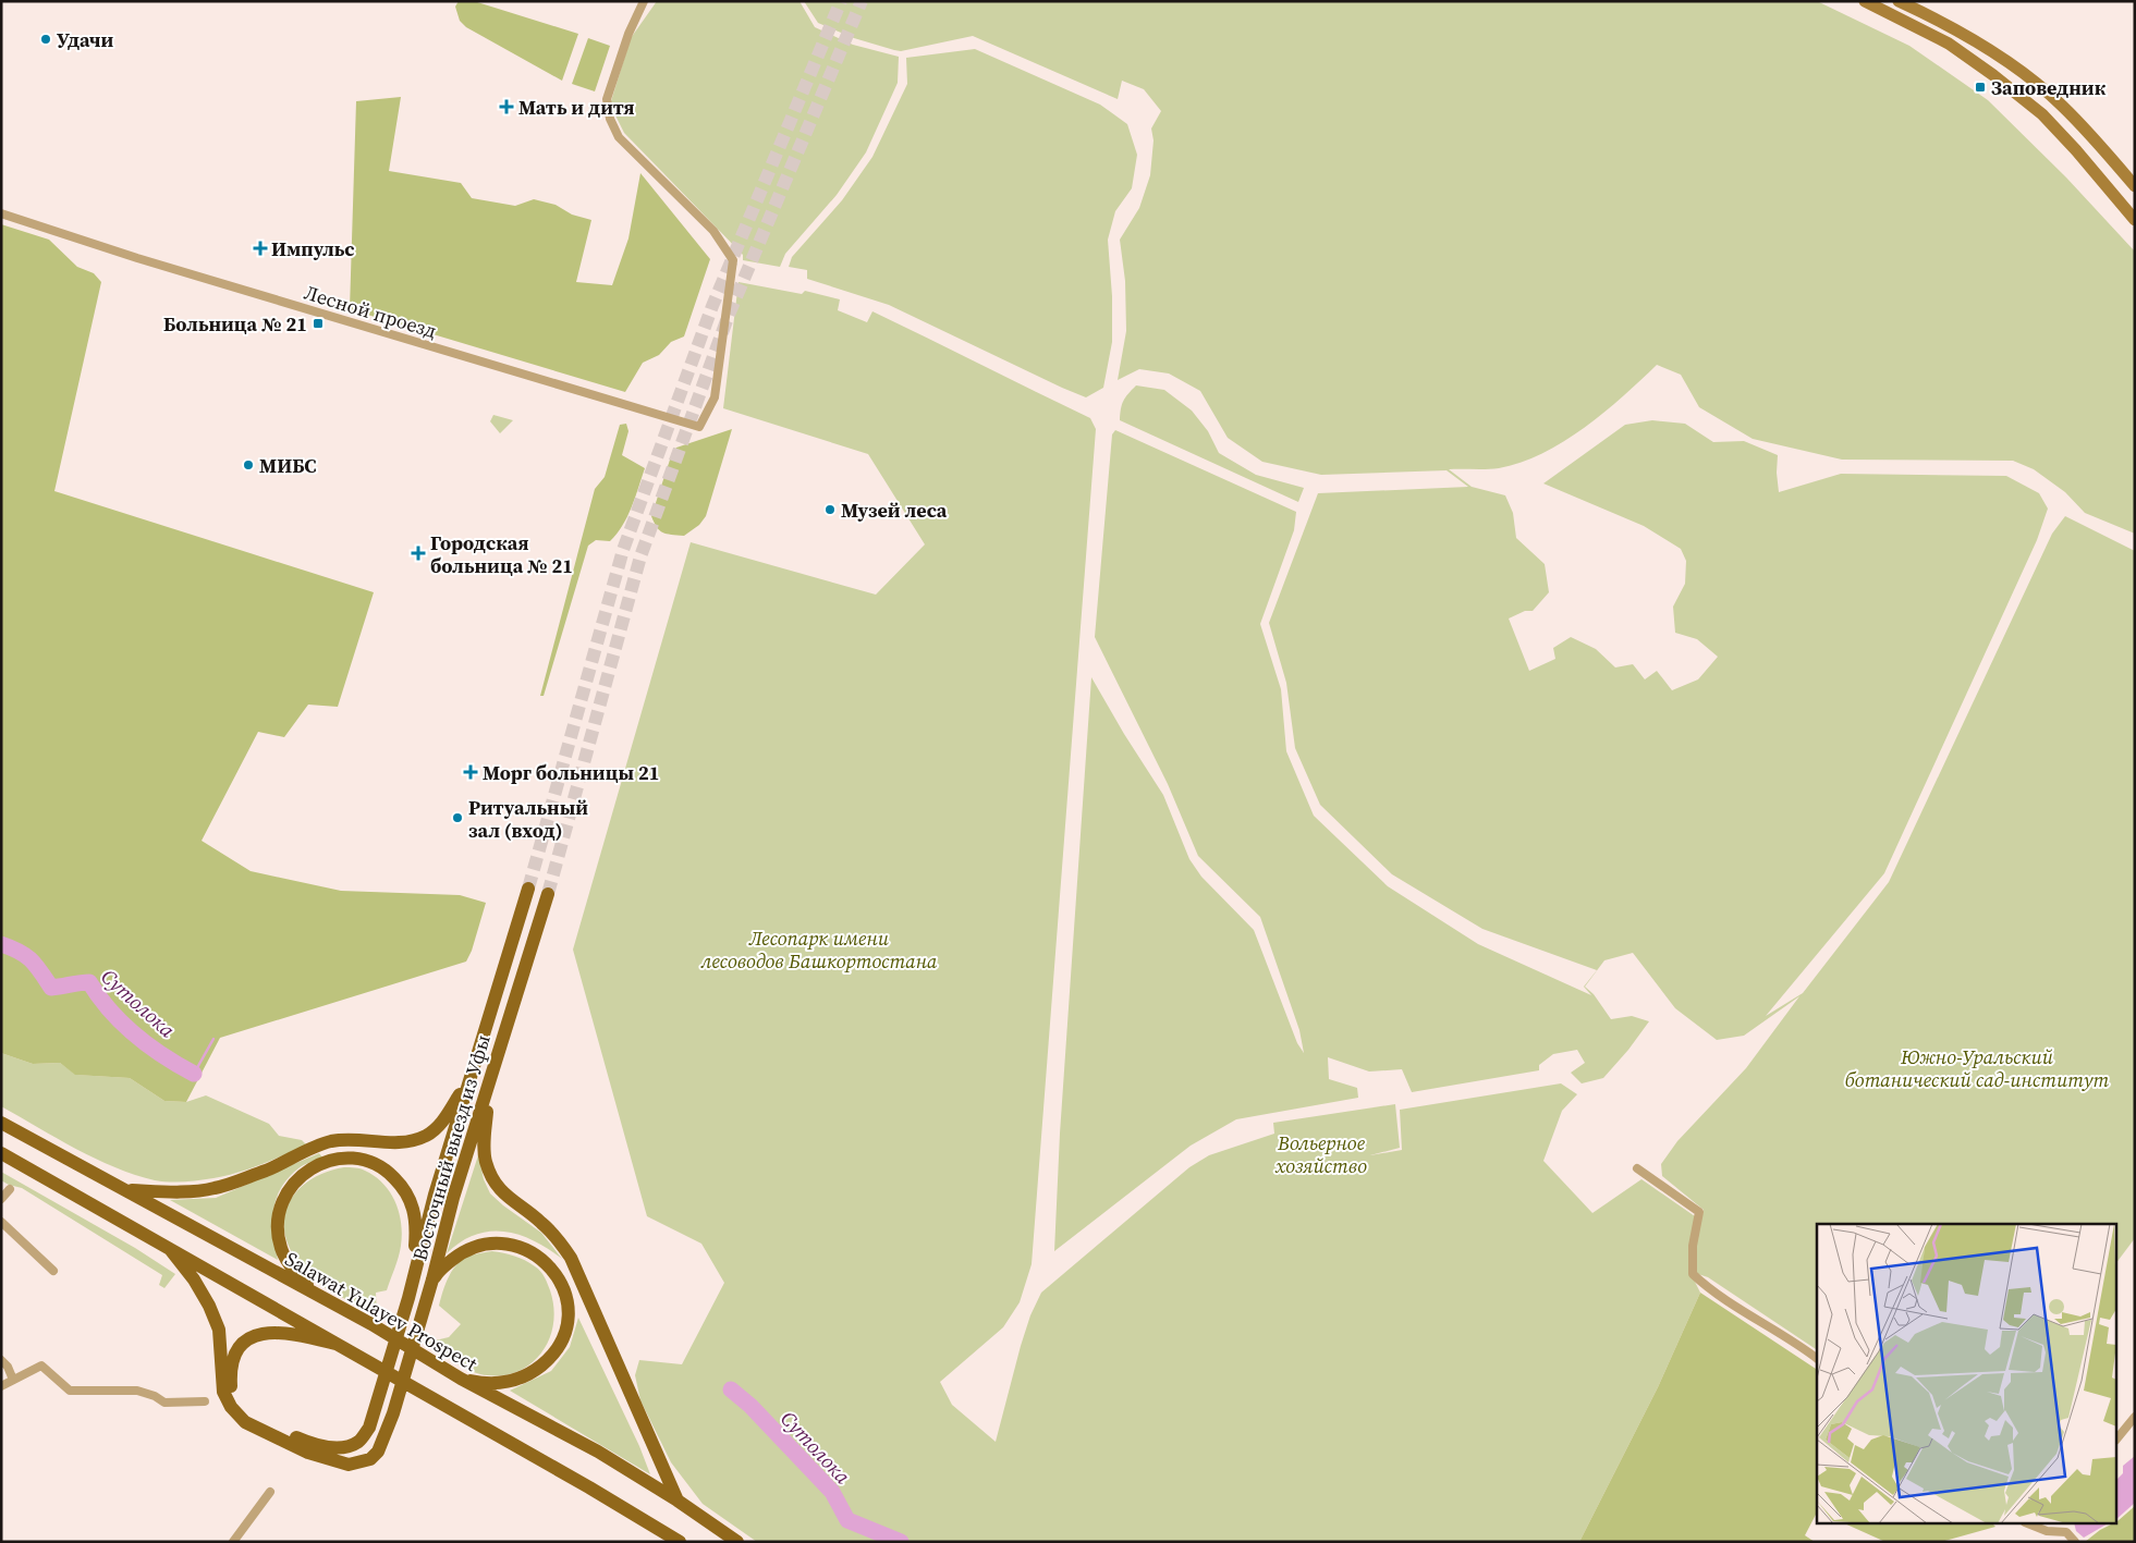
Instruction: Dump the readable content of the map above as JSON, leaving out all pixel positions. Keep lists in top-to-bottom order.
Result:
{
  "streets": {
    "main road": ["Восточный выезд из Уфы", "Salawat Yulayev Prospect"],
    "street": ["Лесной проезд"]
  },
  "water": ["Сутолока"],
  "parks": ["Лесопарк имени лесоводов Башкортостана", "Южно-Уральский ботанический сад-институт", "Вольерное хозяйство"],
  "places": {
    "other": [
      "Удачи",
      "МИБС",
      "Музей леса",
      "Ритуальный зал (вход)"
    ],
    "transit": ["Заповедник", "Больница № 21"],
    "health": [
      "Мать и дитя",
      "Импульс",
      "Городская больница № 21",
      "Морг больницы 21"
    ]
  }
}
